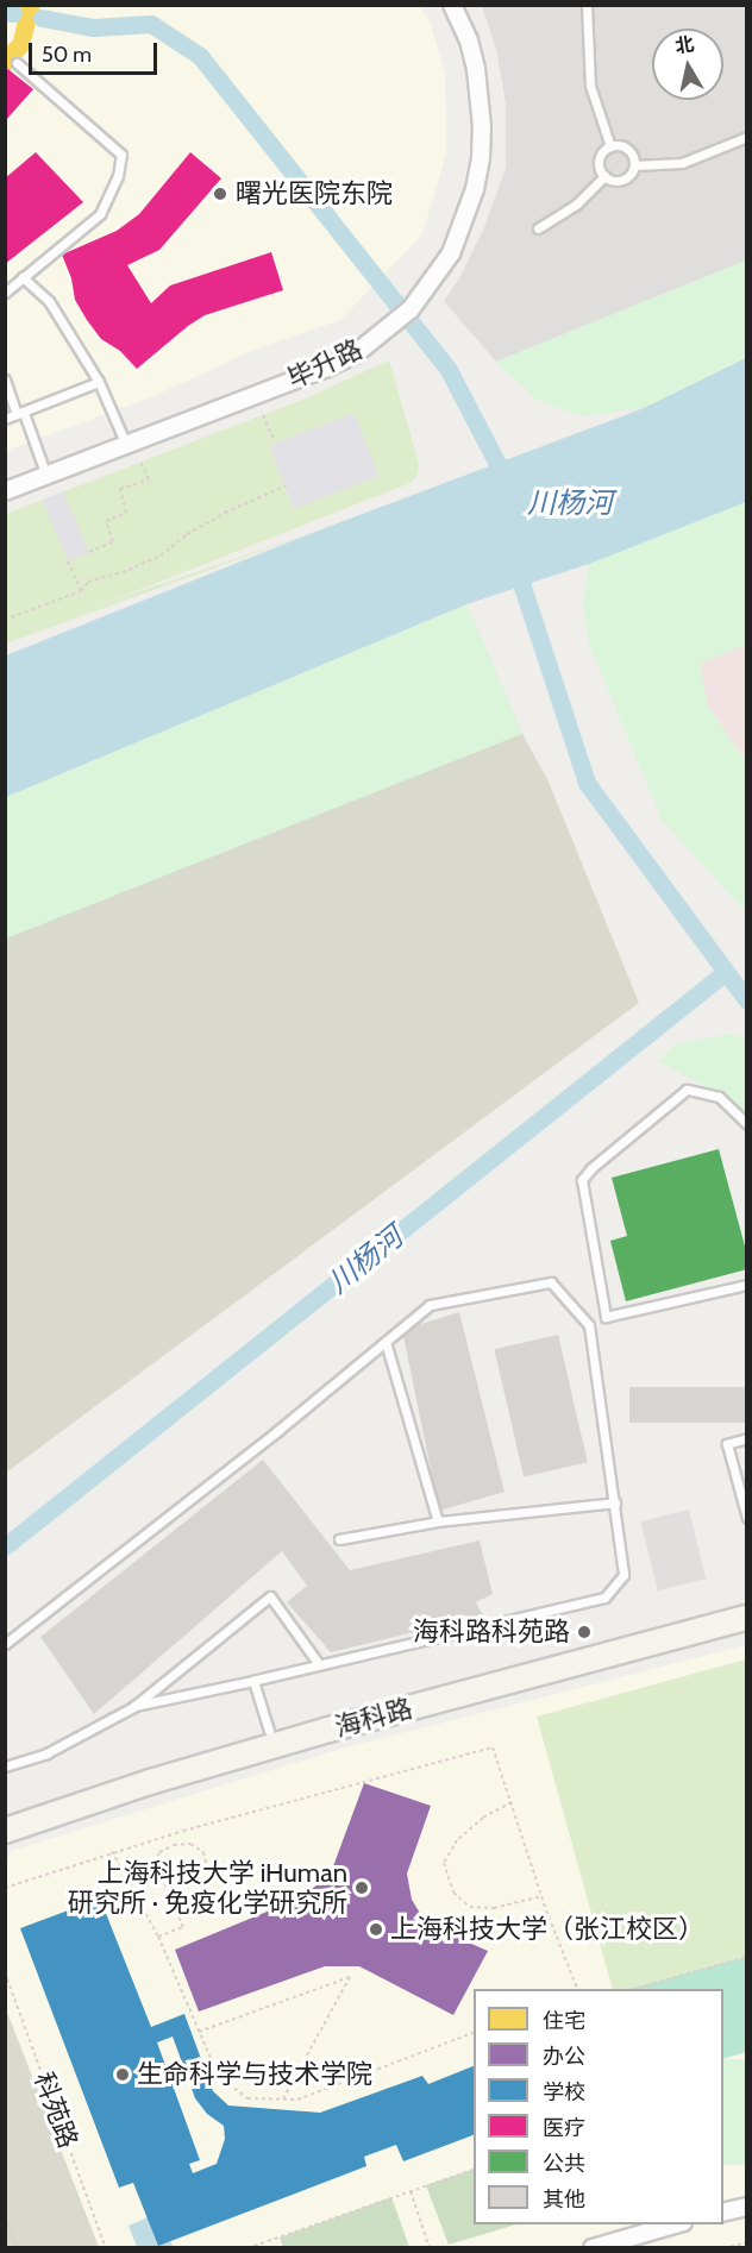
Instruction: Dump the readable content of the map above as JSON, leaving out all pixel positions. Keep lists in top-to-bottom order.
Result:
{
  "streets": {
    "street": ["毕升路", "海科路"],
    "path": ["科苑路"]
  },
  "water": ["川杨河"],
  "places": [
    "曙光医院东院",
    "海科路科苑路",
    "上海科技大学 iHuman 研究所 · 免疫化学研究所",
    "上海科技大学（张江校区）",
    "生命科学与技术学院"
  ],
  "legend": [
    "住宅",
    "办公",
    "学校",
    "医疗",
    "公共",
    "其他"
  ],
  "scale_bar": "50 m",
  "north": "top"
}
